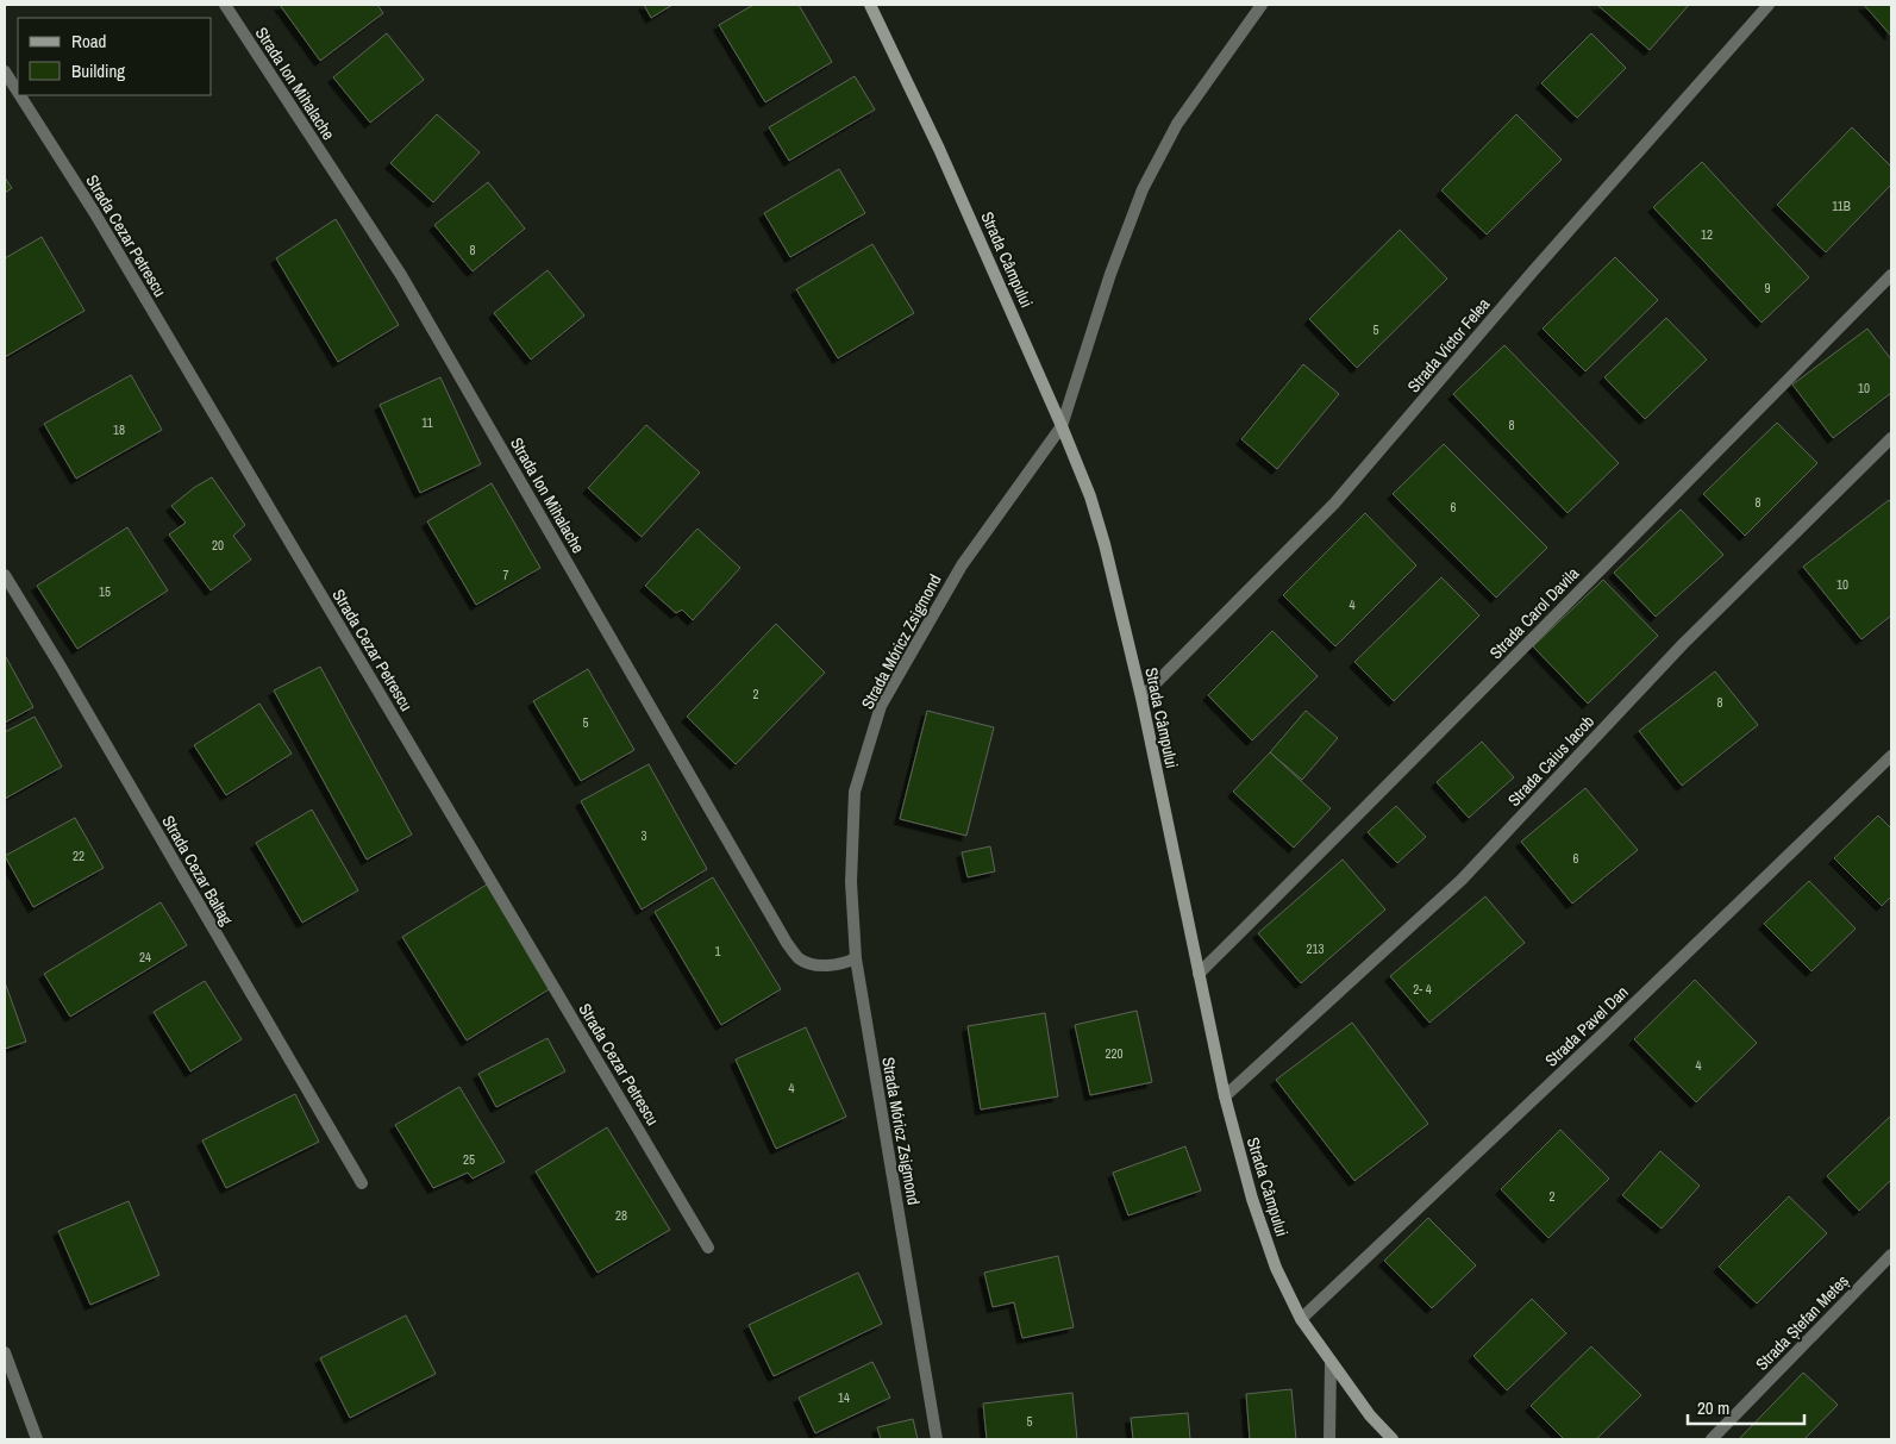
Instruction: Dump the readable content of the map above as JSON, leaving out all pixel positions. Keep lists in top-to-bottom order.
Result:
{
  "streets": {
    "street": [
      "Strada Ion Mihalache",
      "Strada Cezar Petrescu",
      "Strada Câmpului",
      "Strada Victor Felea",
      "Strada Carol Davila",
      "Strada Móricz Zsigmond",
      "Strada Caius Iacob",
      "Strada Cezar Baltag",
      "Strada Pavel Dan",
      "Strada Ștefan Meteș"
    ]
  },
  "crossings": [
    ["Strada Ion Mihalache", "Strada Móricz Zsigmond"],
    ["Strada Câmpului", "Strada Victor Felea"],
    ["Strada Câmpului", "Strada Carol Davila"],
    ["Strada Câmpului", "Strada Móricz Zsigmond"],
    ["Strada Câmpului", "Strada Caius Iacob"],
    ["Strada Câmpului", "Strada Pavel Dan"]
  ],
  "house_numbers": [
    "11B",
    "12",
    "8",
    "9",
    "5",
    "10",
    "11",
    "8",
    "18",
    "8",
    "6",
    "20",
    "7",
    "10",
    "15",
    "4",
    "2",
    "8",
    "5",
    "3",
    "22",
    "6",
    "213",
    "1",
    "24",
    "2- 4",
    "220",
    "4",
    "4",
    "25",
    "2",
    "28",
    "14",
    "5"
  ],
  "legend": ["Road", "Building"],
  "scale_bar": "20 m"
}
